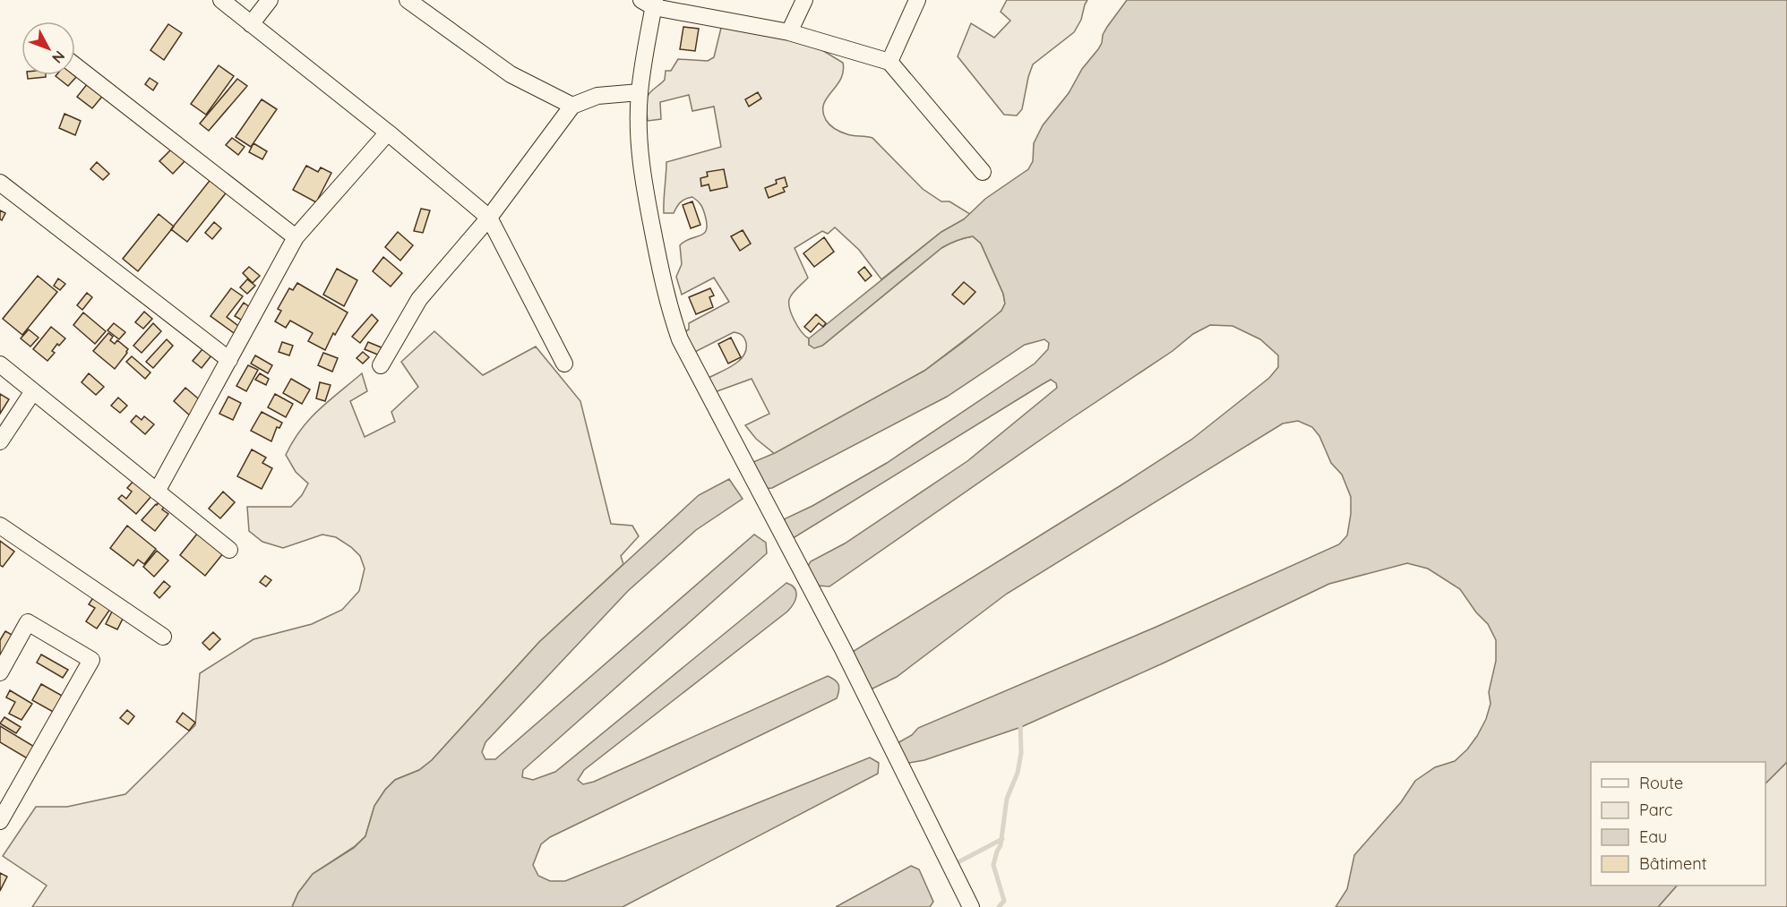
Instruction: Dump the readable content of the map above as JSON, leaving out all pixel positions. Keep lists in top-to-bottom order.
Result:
{
  "legend": [
    "Route",
    "Parc",
    "Eau",
    "Bâtiment"
  ],
  "north": "bottom right"
}
